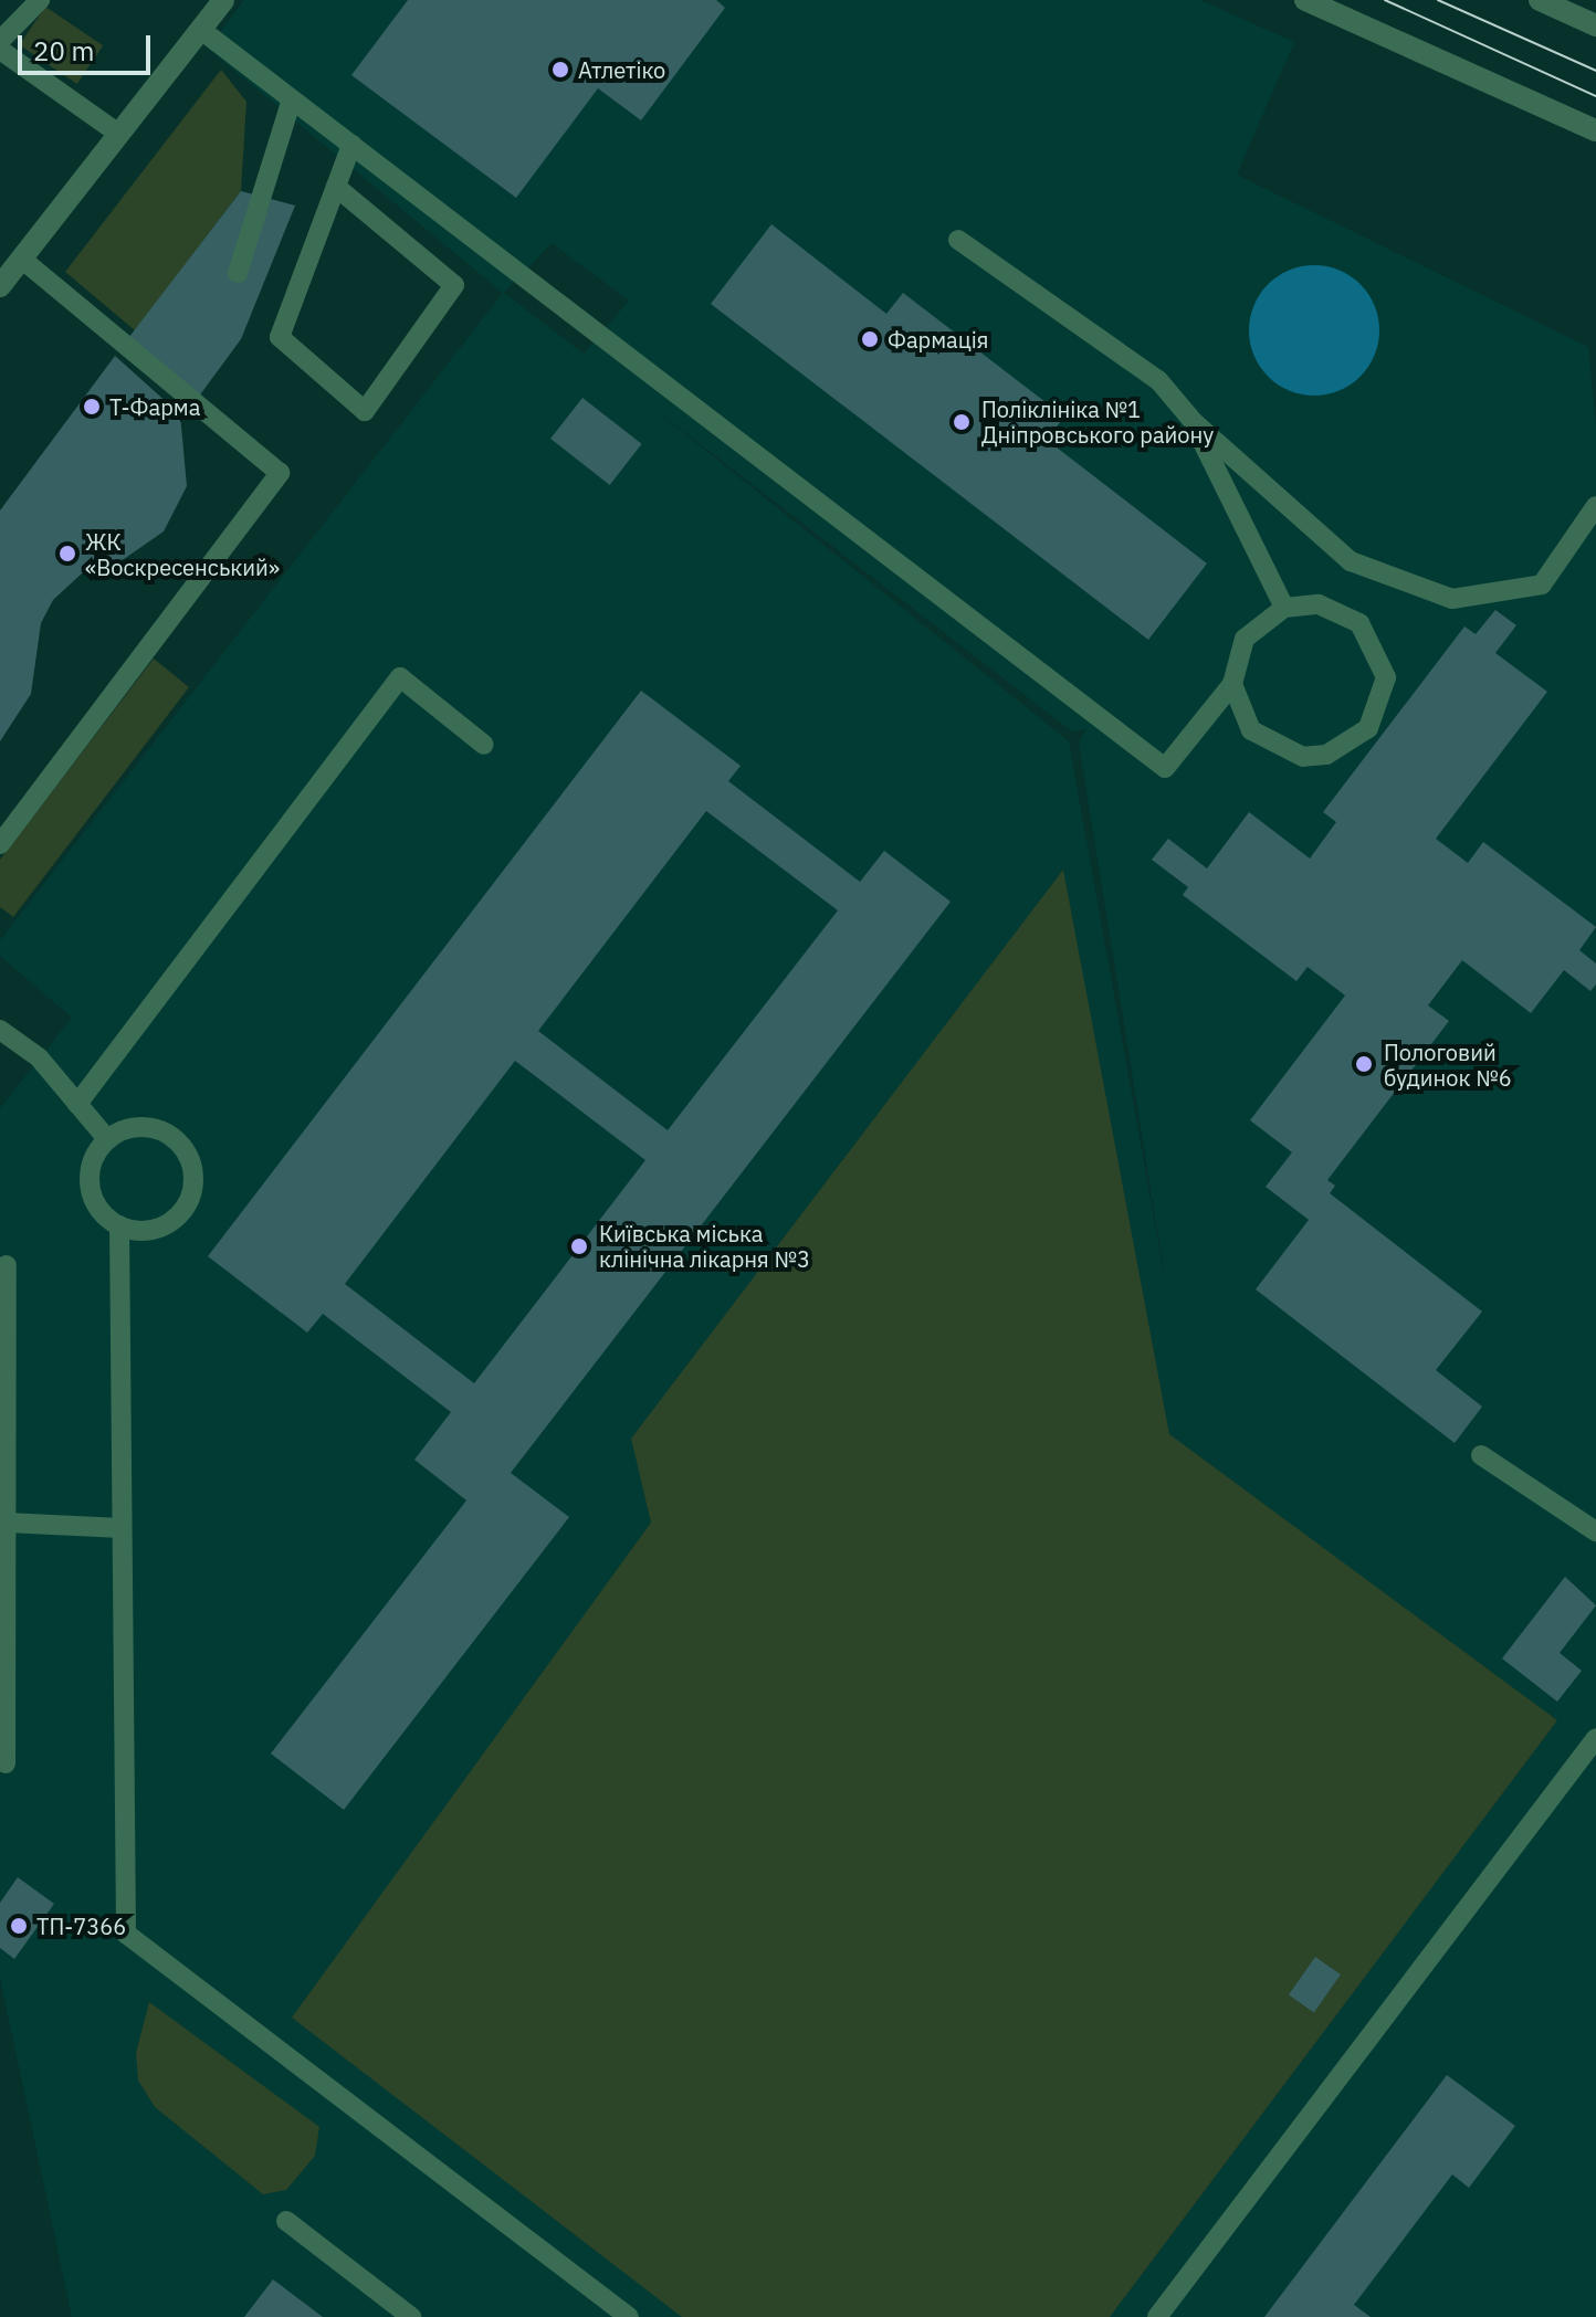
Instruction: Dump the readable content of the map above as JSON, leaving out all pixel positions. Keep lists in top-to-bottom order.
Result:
{
  "places": [
    "Атлетіко",
    "Фармація",
    "Т-Фарма",
    "Поліклініка №1 Дніпровського району",
    "ЖК «Воскресенський»",
    "Пологовий будинок №6",
    "Київська міська клінічна лікарня №3",
    "ТП-7366"
  ],
  "scale_bar": "20 m"
}
